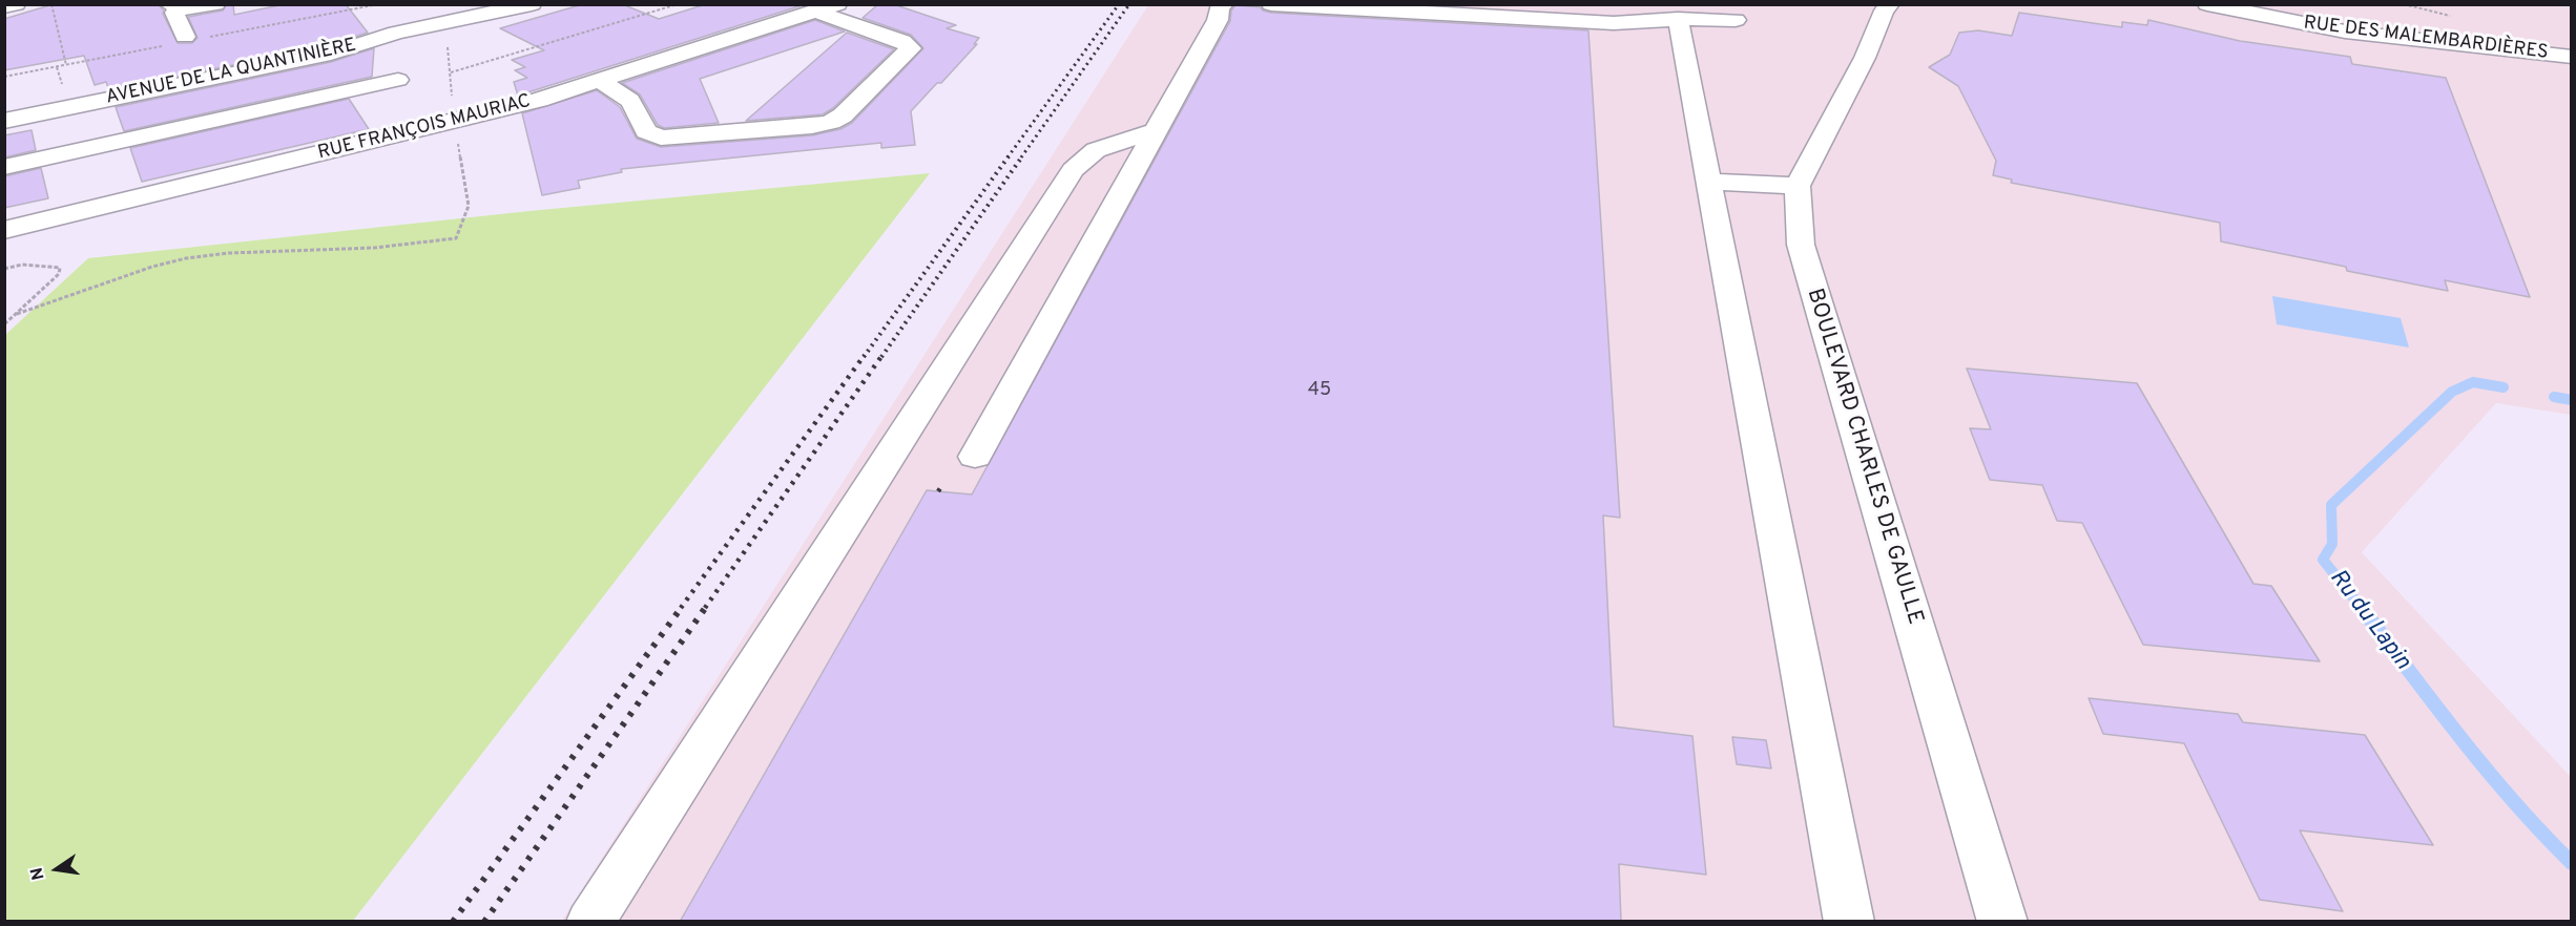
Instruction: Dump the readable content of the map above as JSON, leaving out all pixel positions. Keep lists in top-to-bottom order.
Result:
{
  "streets": {
    "street": [
      "RUE DES MALEMBARDIÈRES",
      "AVENUE DE LA QUANTINIÈRE",
      "RUE FRANÇOIS MAURIAC",
      "BOULEVARD CHARLES DE GAULLE"
    ]
  },
  "water": ["Ru du Lapin"],
  "house_numbers": ["45"],
  "north": "left"
}
